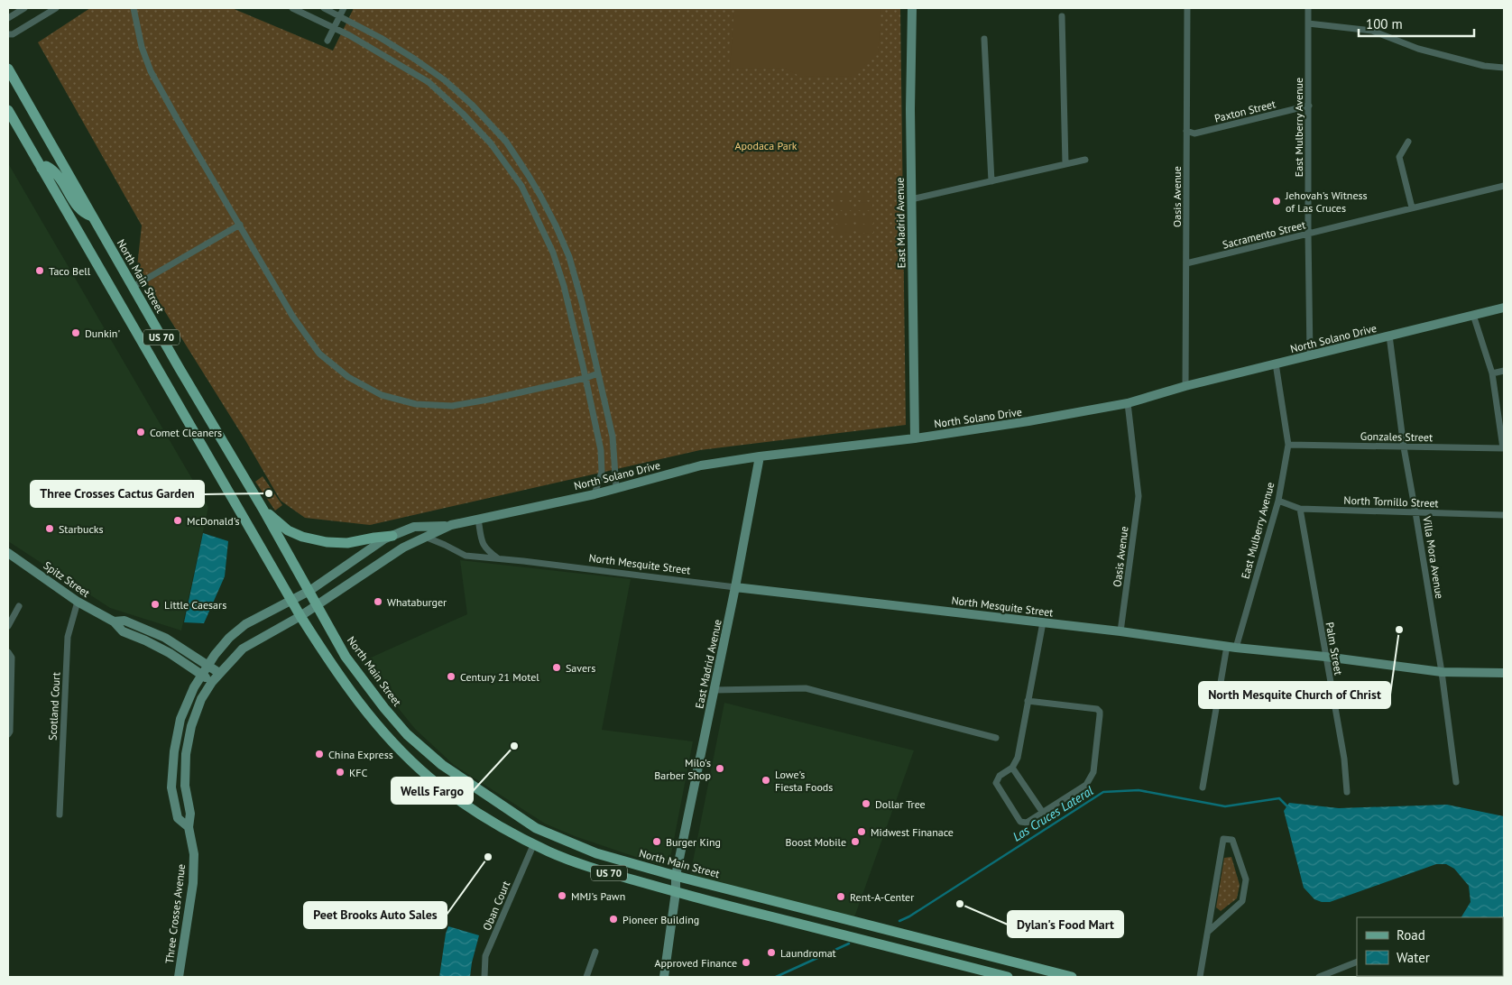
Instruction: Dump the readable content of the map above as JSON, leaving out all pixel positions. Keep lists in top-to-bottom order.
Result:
{
  "streets": {
    "main road": ["North Main Street", "US 70"],
    "street": [
      "Paxton Street",
      "East Mulberry Avenue",
      "Oasis Avenue",
      "East Madrid Avenue",
      "Sacramento Street",
      "North Solano Drive",
      "Gonzales Street",
      "North Tornillo Street",
      "Villa Mora Avenue",
      "North Mesquite Street",
      "Spitz Street",
      "Palm Street",
      "Scotland Court",
      "Oban Court",
      "Three Crosses Avenue"
    ]
  },
  "crossings": [
    ["Paxton Street", "East Mulberry Avenue"],
    ["Paxton Street", "Oasis Avenue"],
    ["East Mulberry Avenue", "Sacramento Street"],
    ["East Mulberry Avenue", "North Solano Drive"],
    ["East Mulberry Avenue", "Gonzales Street"],
    ["East Mulberry Avenue", "North Tornillo Street"],
    ["East Mulberry Avenue", "North Mesquite Street"],
    ["Oasis Avenue", "Sacramento Street"],
    ["Oasis Avenue", "North Solano Drive"],
    ["Oasis Avenue", "North Mesquite Street"],
    ["East Madrid Avenue", "North Main Street"],
    ["East Madrid Avenue", "US 70"],
    ["East Madrid Avenue", "North Solano Drive"],
    ["East Madrid Avenue", "North Mesquite Street"],
    ["North Main Street", "North Solano Drive"],
    ["US 70", "North Solano Drive"],
    ["US 70", "Oban Court"],
    ["US 70", "Three Crosses Avenue"],
    ["North Solano Drive", "Villa Mora Avenue"],
    ["North Solano Drive", "North Mesquite Street"],
    ["North Solano Drive", "Three Crosses Avenue"],
    ["Gonzales Street", "Villa Mora Avenue"],
    ["North Tornillo Street", "Villa Mora Avenue"],
    ["North Tornillo Street", "Palm Street"],
    ["Villa Mora Avenue", "North Mesquite Street"],
    ["North Mesquite Street", "Palm Street"],
    ["Spitz Street", "Scotland Court"],
    ["Spitz Street", "Three Crosses Avenue"]
  ],
  "water": ["Las Cruces Lateral"],
  "parks": ["Apodaca Park"],
  "places": [
    "Jehovah's Witness of Las Cruces",
    "Taco Bell",
    "Dunkin'",
    "Comet Cleaners",
    "Three Crosses Cactus Garden",
    "McDonald's",
    "Starbucks",
    "Whataburger",
    "Little Caesars",
    "North Mesquite Church of Christ",
    "Savers",
    "Century 21 Motel",
    "Wells Fargo",
    "China Express",
    "Milo's Barber Shop",
    "KFC",
    "Lowe's Fiesta Foods",
    "Dollar Tree",
    "Midwest Finanace",
    "Burger King",
    "Boost Mobile",
    "Peet Brooks Auto Sales",
    "MMJ's Pawn",
    "Rent-A-Center",
    "Dylan's Food Mart",
    "Pioneer Building",
    "Laundromat",
    "Approved Finance"
  ],
  "legend": ["Road", "Water"],
  "scale_bar": "100 m"
}
